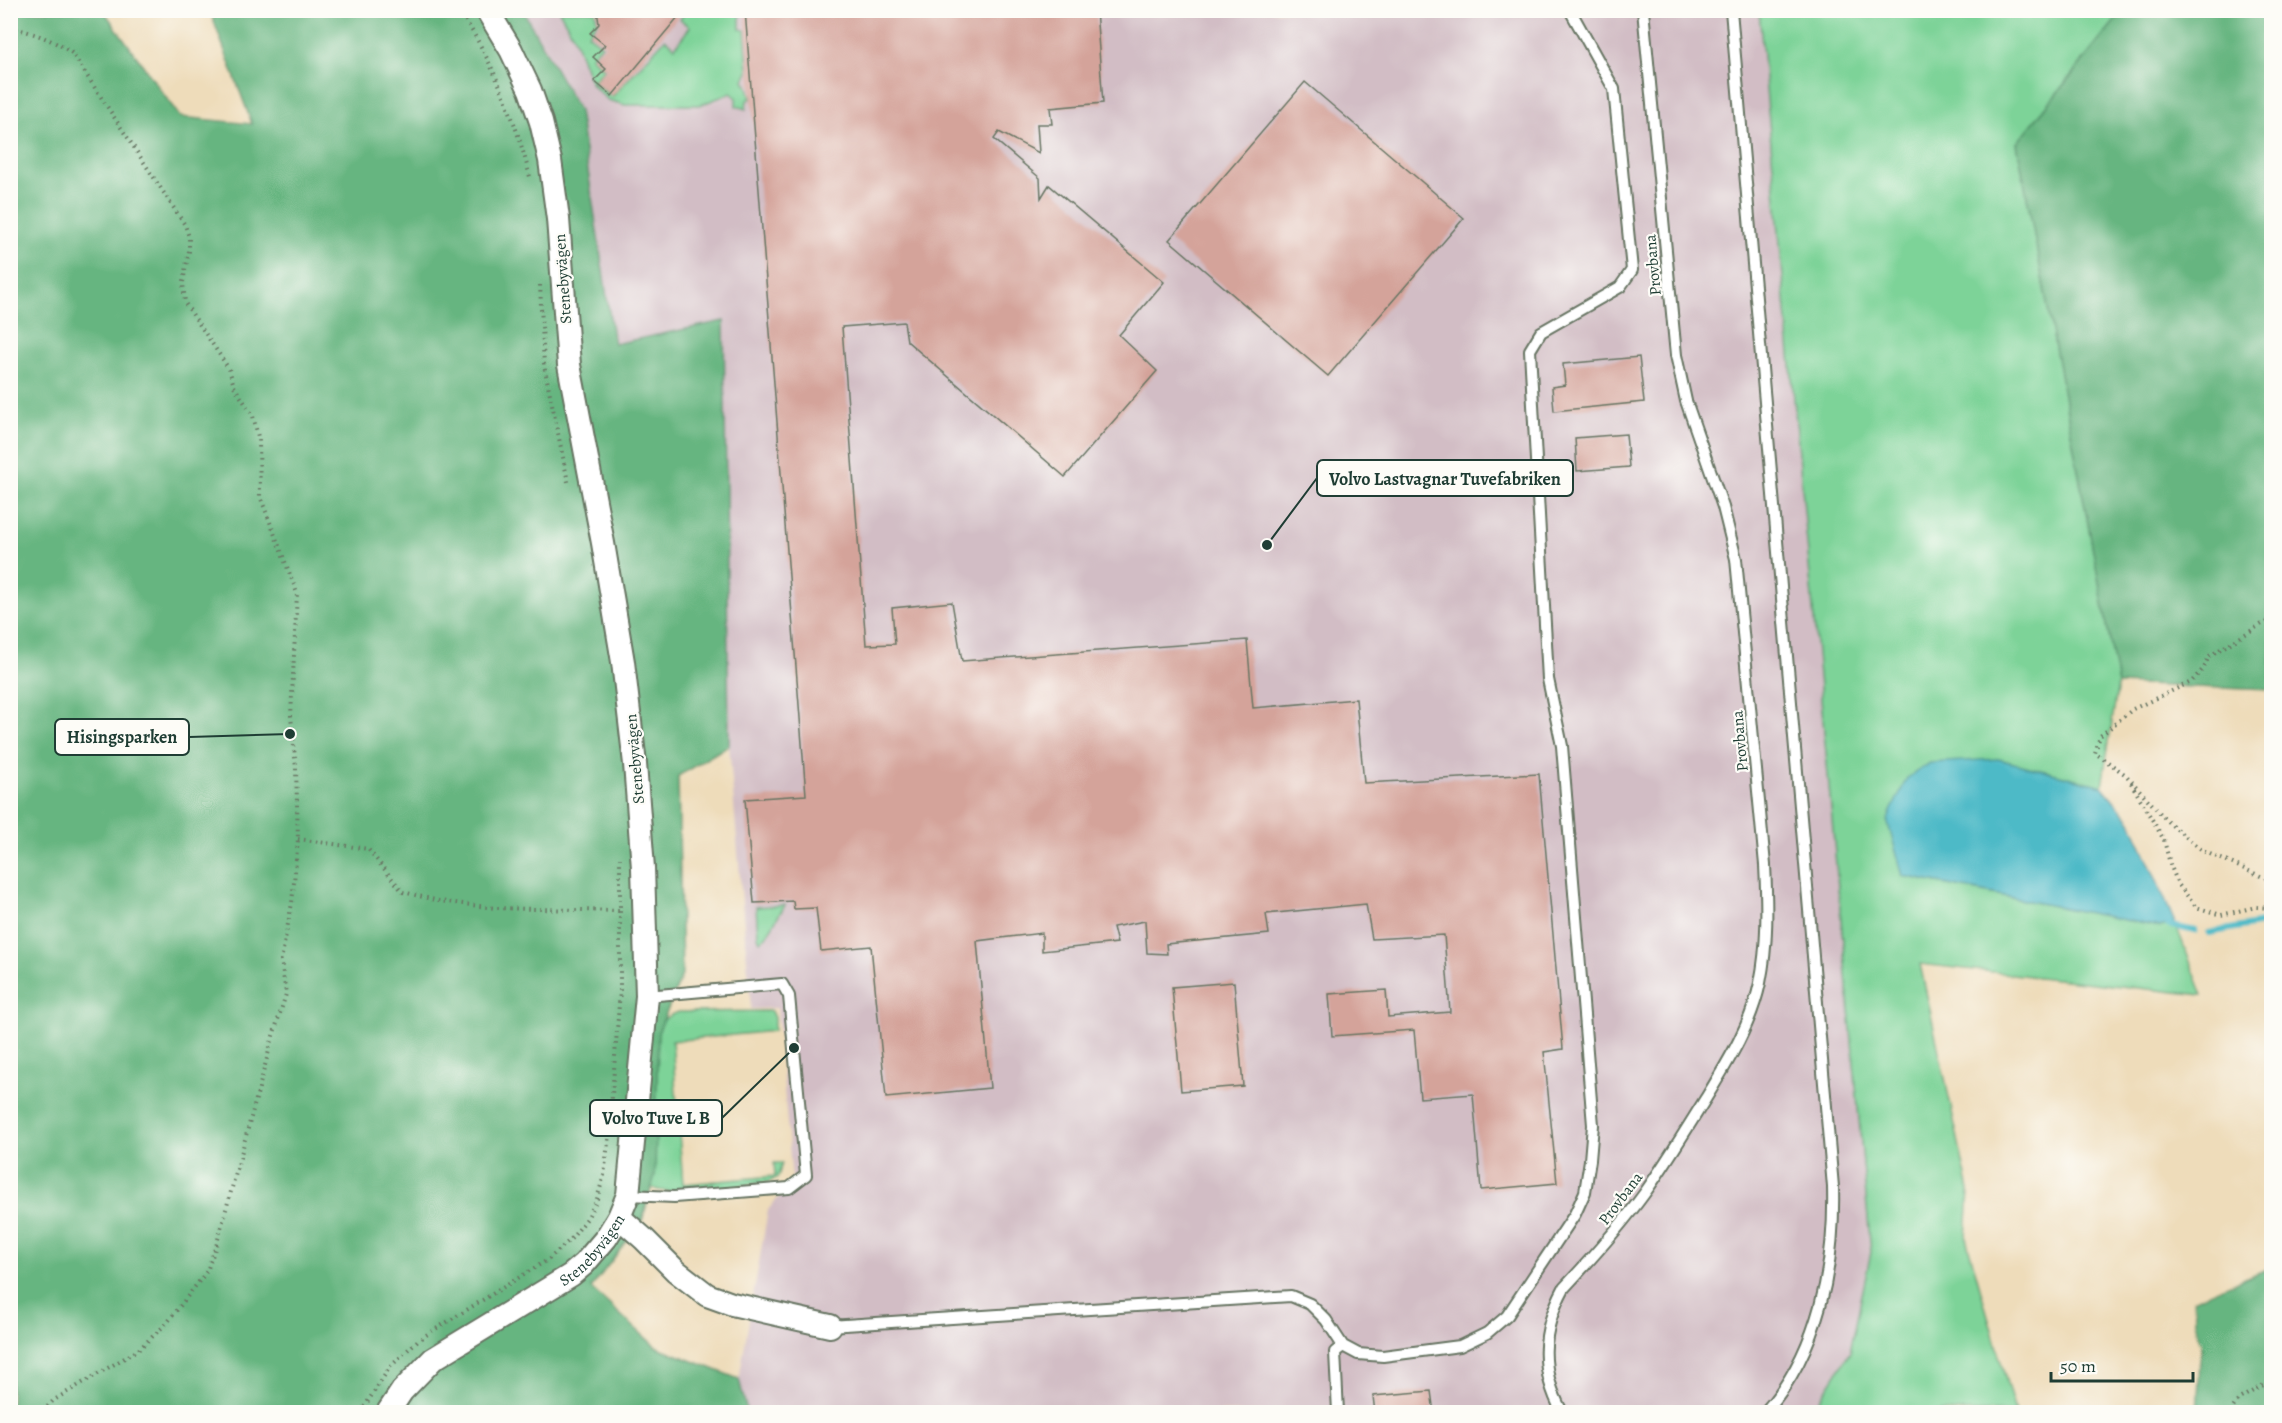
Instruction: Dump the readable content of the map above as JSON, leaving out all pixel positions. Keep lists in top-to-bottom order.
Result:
{
  "streets": {
    "street": ["Stenebyvägen"],
    "lane": ["Provbana"]
  },
  "places": ["Volvo Lastvagnar Tuvefabriken", "Hisingsparken", "Volvo Tuve L B"],
  "scale_bar": "50 m"
}
